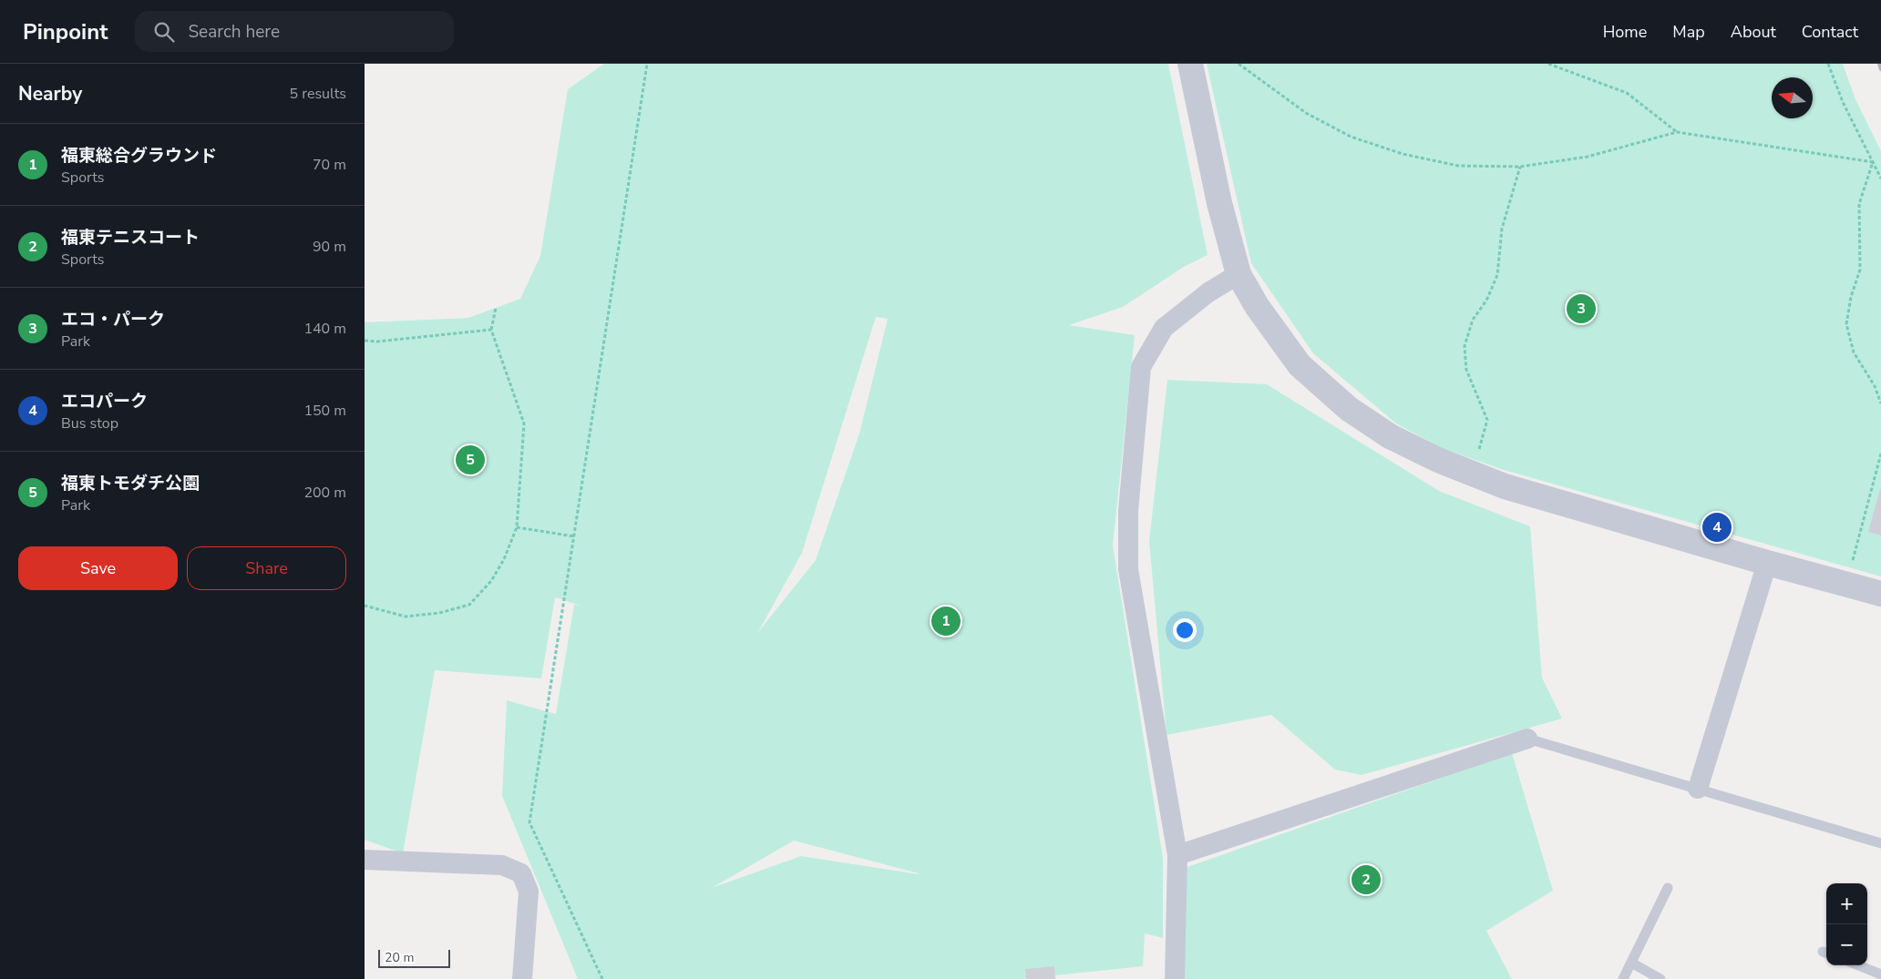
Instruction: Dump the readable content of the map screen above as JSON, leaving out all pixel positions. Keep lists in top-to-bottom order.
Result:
{
  "scale_bar": "20 m",
  "north": "left",
  "page": {
    "header": "Pinpoint",
    "search": "Search here",
    "nav": [
      "Home",
      "Map",
      "About",
      "Contact"
    ],
    "heading": ["Nearby", "5 results"],
    "list": [
      {
        "mark": "1",
        "name": "福東総合グラウンド",
        "note": "Sports",
        "value": "70 m"
      },
      {
        "mark": "2",
        "name": "福東テニスコート",
        "note": "Sports",
        "value": "90 m"
      },
      {
        "mark": "3",
        "name": "エコ・パーク",
        "note": "Park",
        "value": "140 m"
      },
      {
        "mark": "4",
        "name": "エコパーク",
        "note": "Bus stop",
        "value": "150 m"
      },
      {
        "mark": "5",
        "name": "福東トモダチ公園",
        "note": "Park",
        "value": "200 m"
      }
    ],
    "pins": [
      "3",
      "5",
      "4",
      "1",
      "2"
    ],
    "buttons": ["Save", "Share"],
    "map_buttons": ["+", "−"],
    "scale": "20 m"
  }
}
